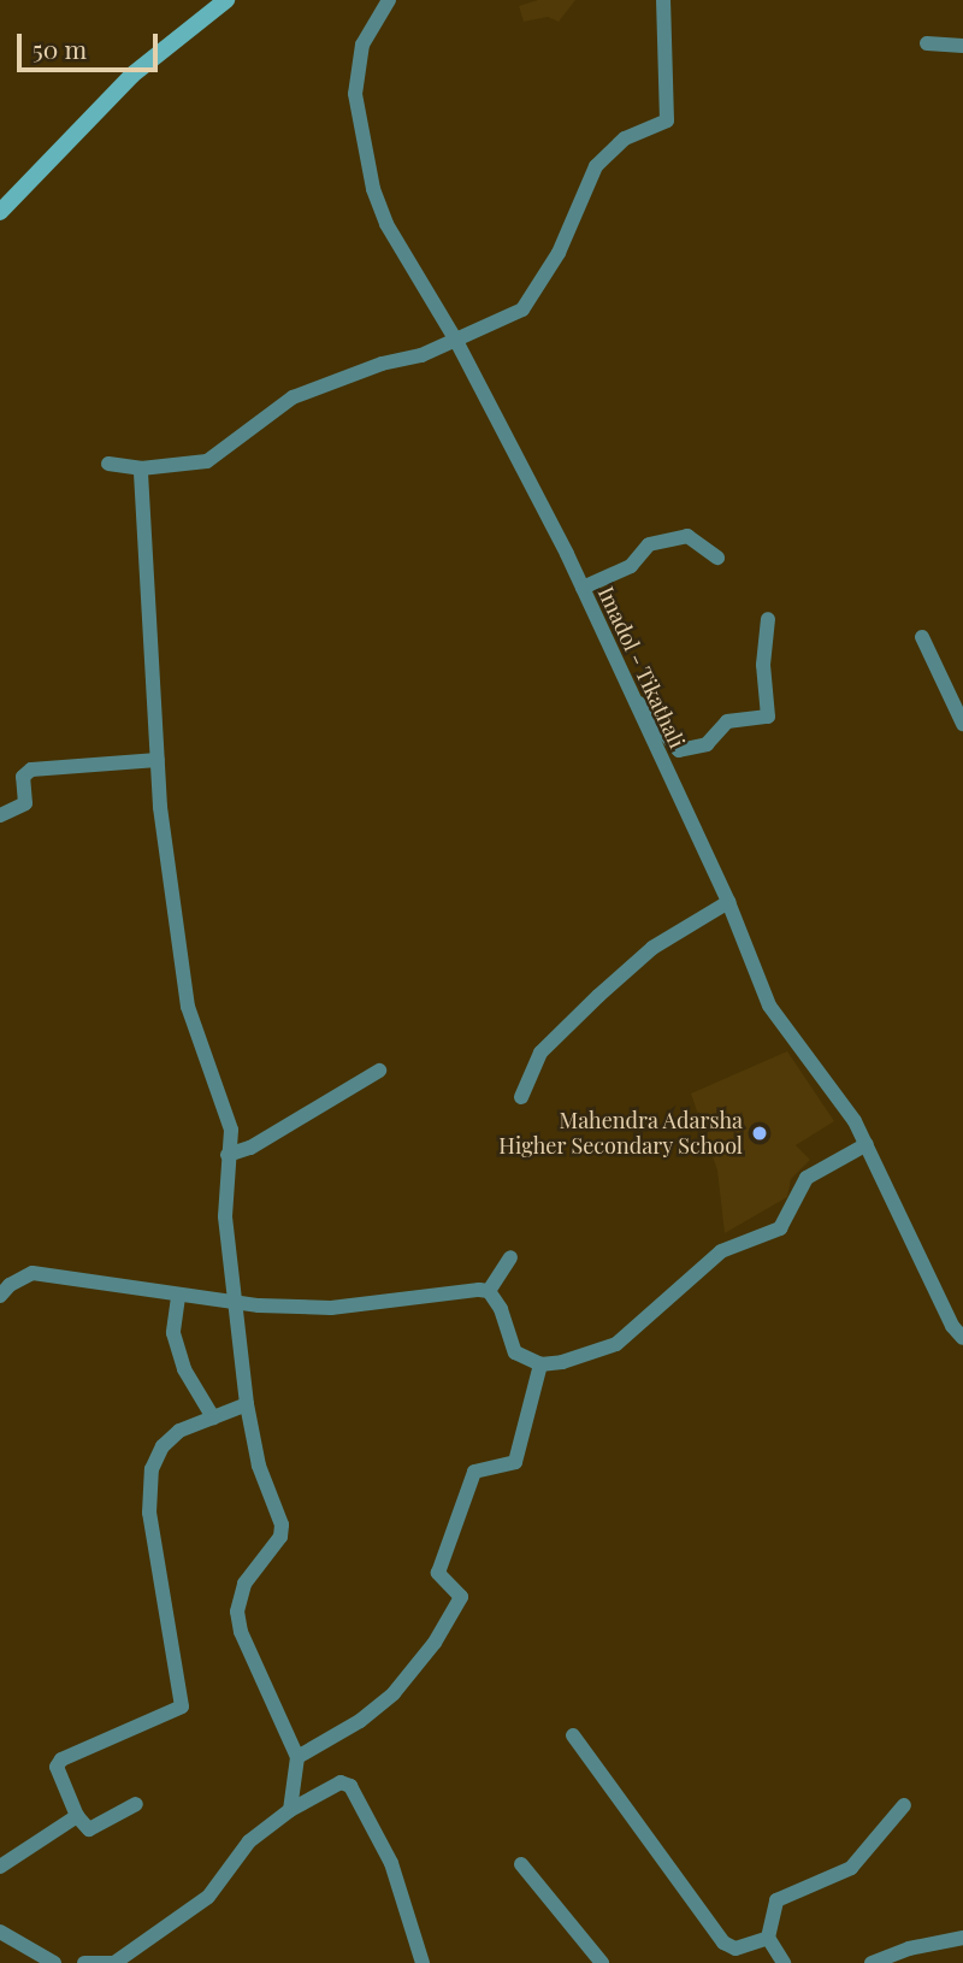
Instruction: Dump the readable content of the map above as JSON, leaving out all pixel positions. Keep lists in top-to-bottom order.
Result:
{
  "streets": {
    "street": ["Imadol - Tikathali"]
  },
  "places": ["Mahendra Adarsha Higher Secondary School"],
  "scale_bar": "50 m"
}
